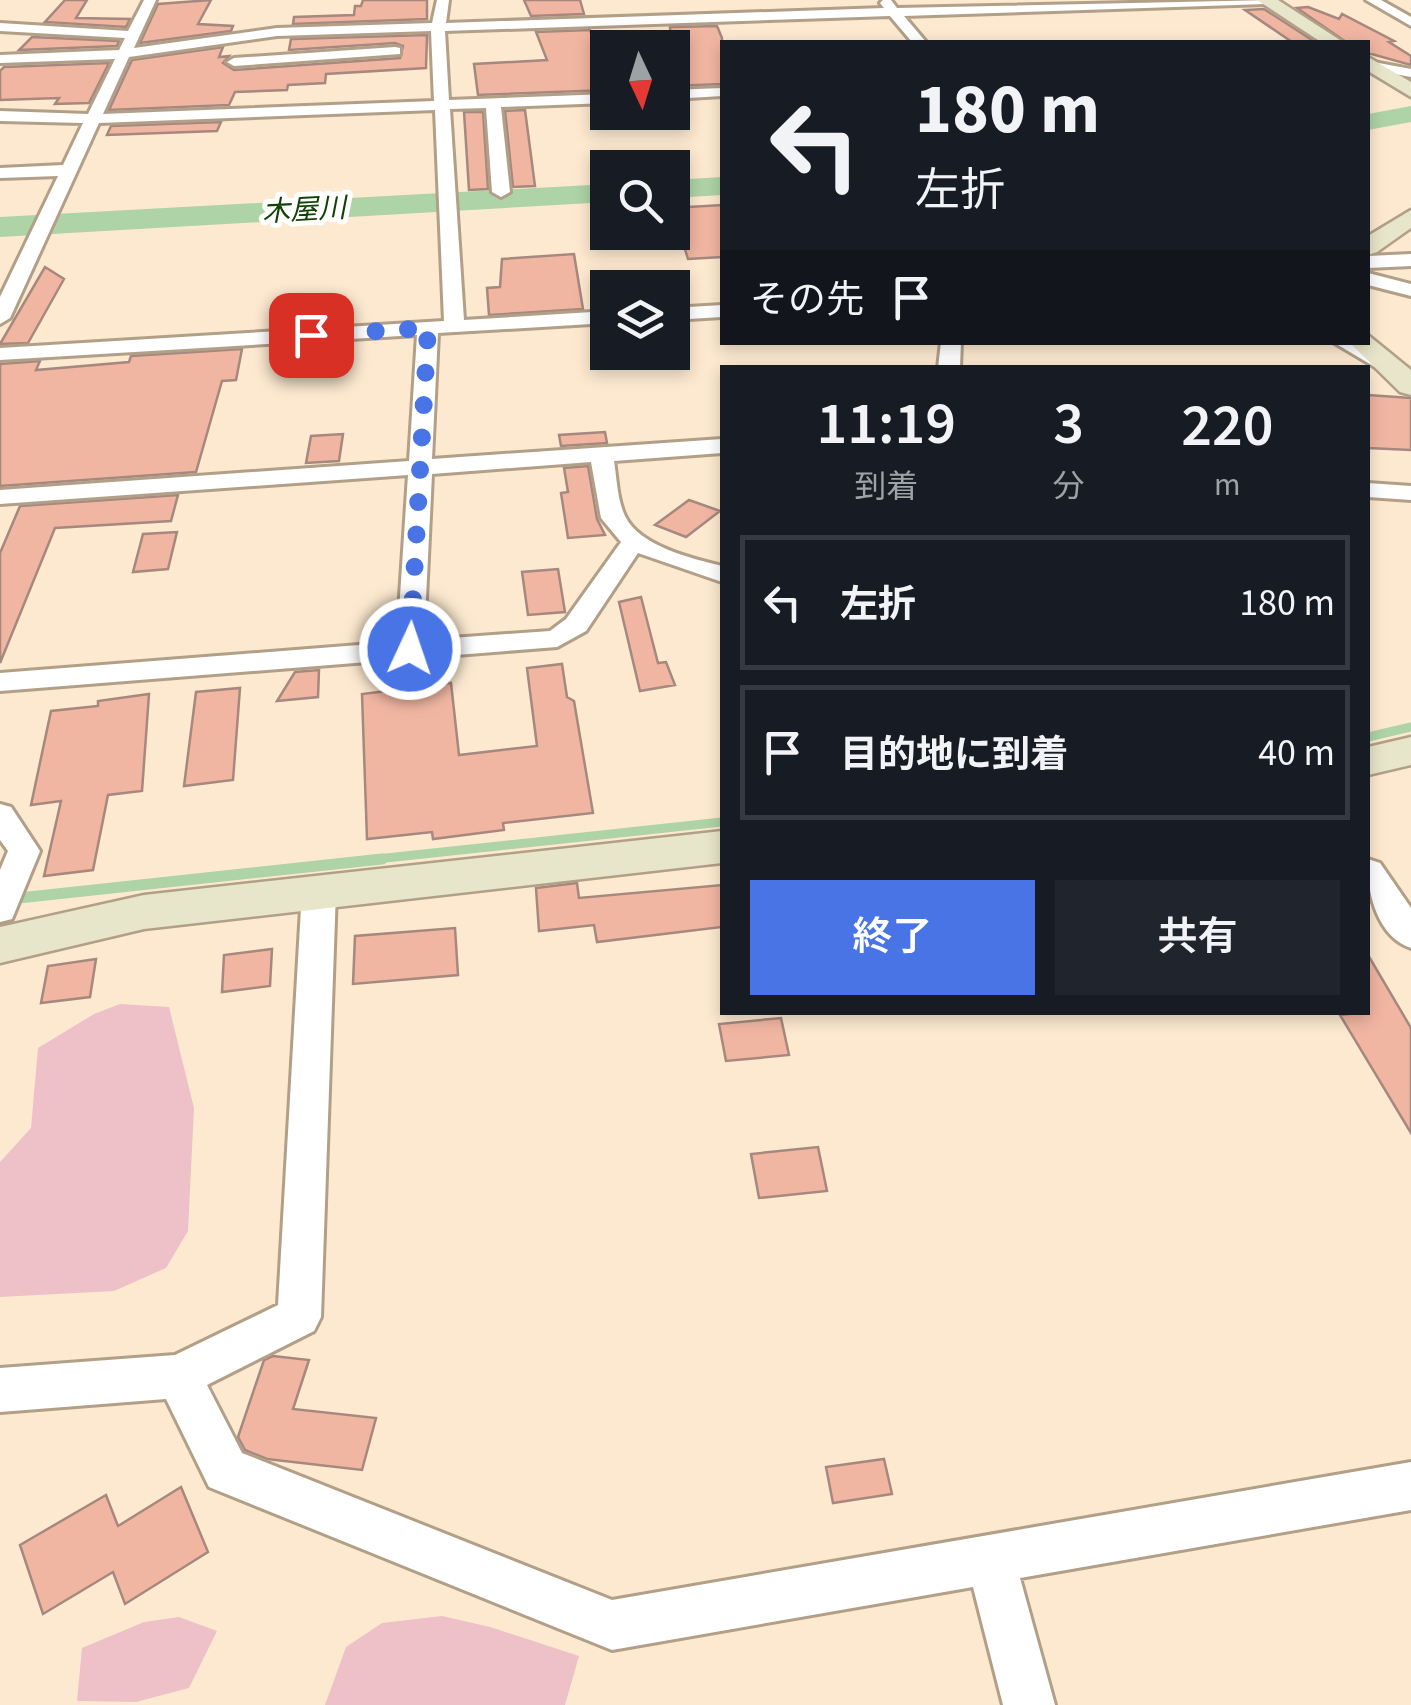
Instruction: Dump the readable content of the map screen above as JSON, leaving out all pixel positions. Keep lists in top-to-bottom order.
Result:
{
  "water": ["木屋川"],
  "north": "bottom",
  "page": {
    "turn": ["180 m", "左折"],
    "then": "その先",
    "eta": [
      "11:19",
      "到着",
      "3",
      "分",
      "220",
      "m"
    ],
    "list": [
      {
        "name": "左折",
        "value": "180 m"
      },
      {
        "name": "目的地に到着",
        "value": "40 m"
      }
    ],
    "buttons": ["終了", "共有"]
  }
}
